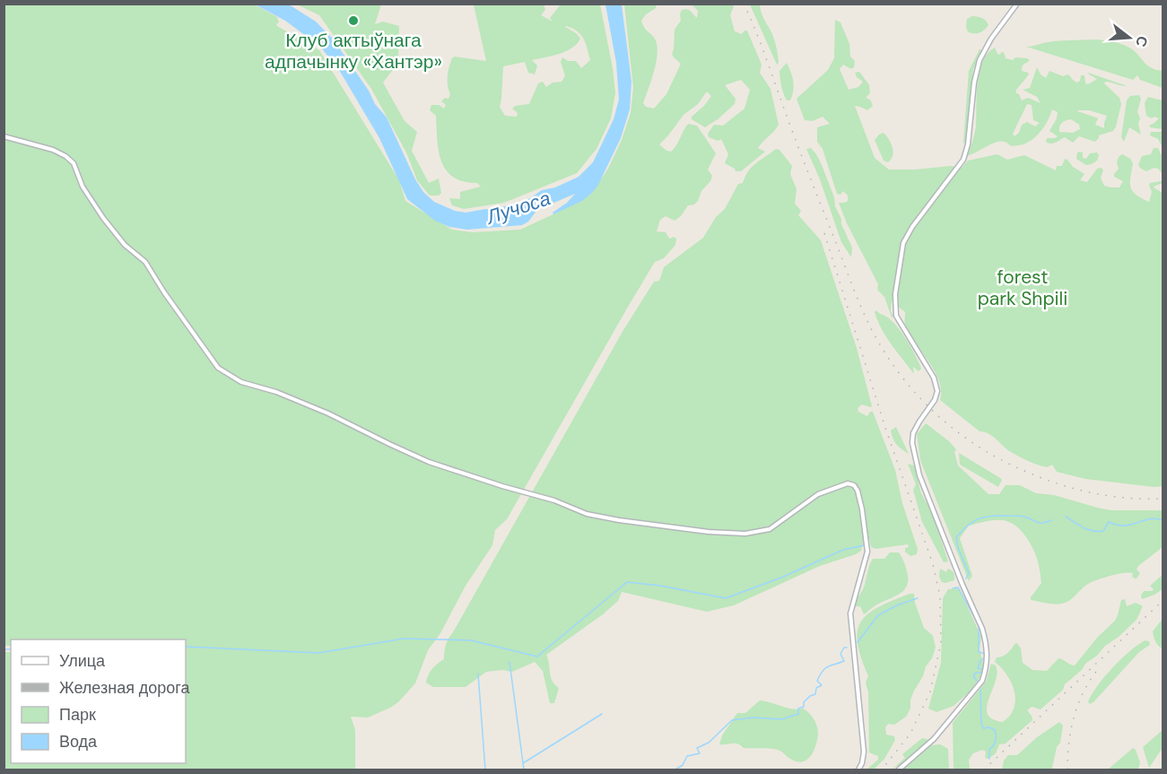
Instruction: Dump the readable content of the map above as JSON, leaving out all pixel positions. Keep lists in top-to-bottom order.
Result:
{
  "water": ["Лучоса"],
  "parks": ["forest park Shpili"],
  "places": ["Клуб актыўнага адпачынку «Хантэр»"],
  "legend": [
    "Улица",
    "Железная дорога",
    "Парк",
    "Вода"
  ],
  "north": "right"
}
